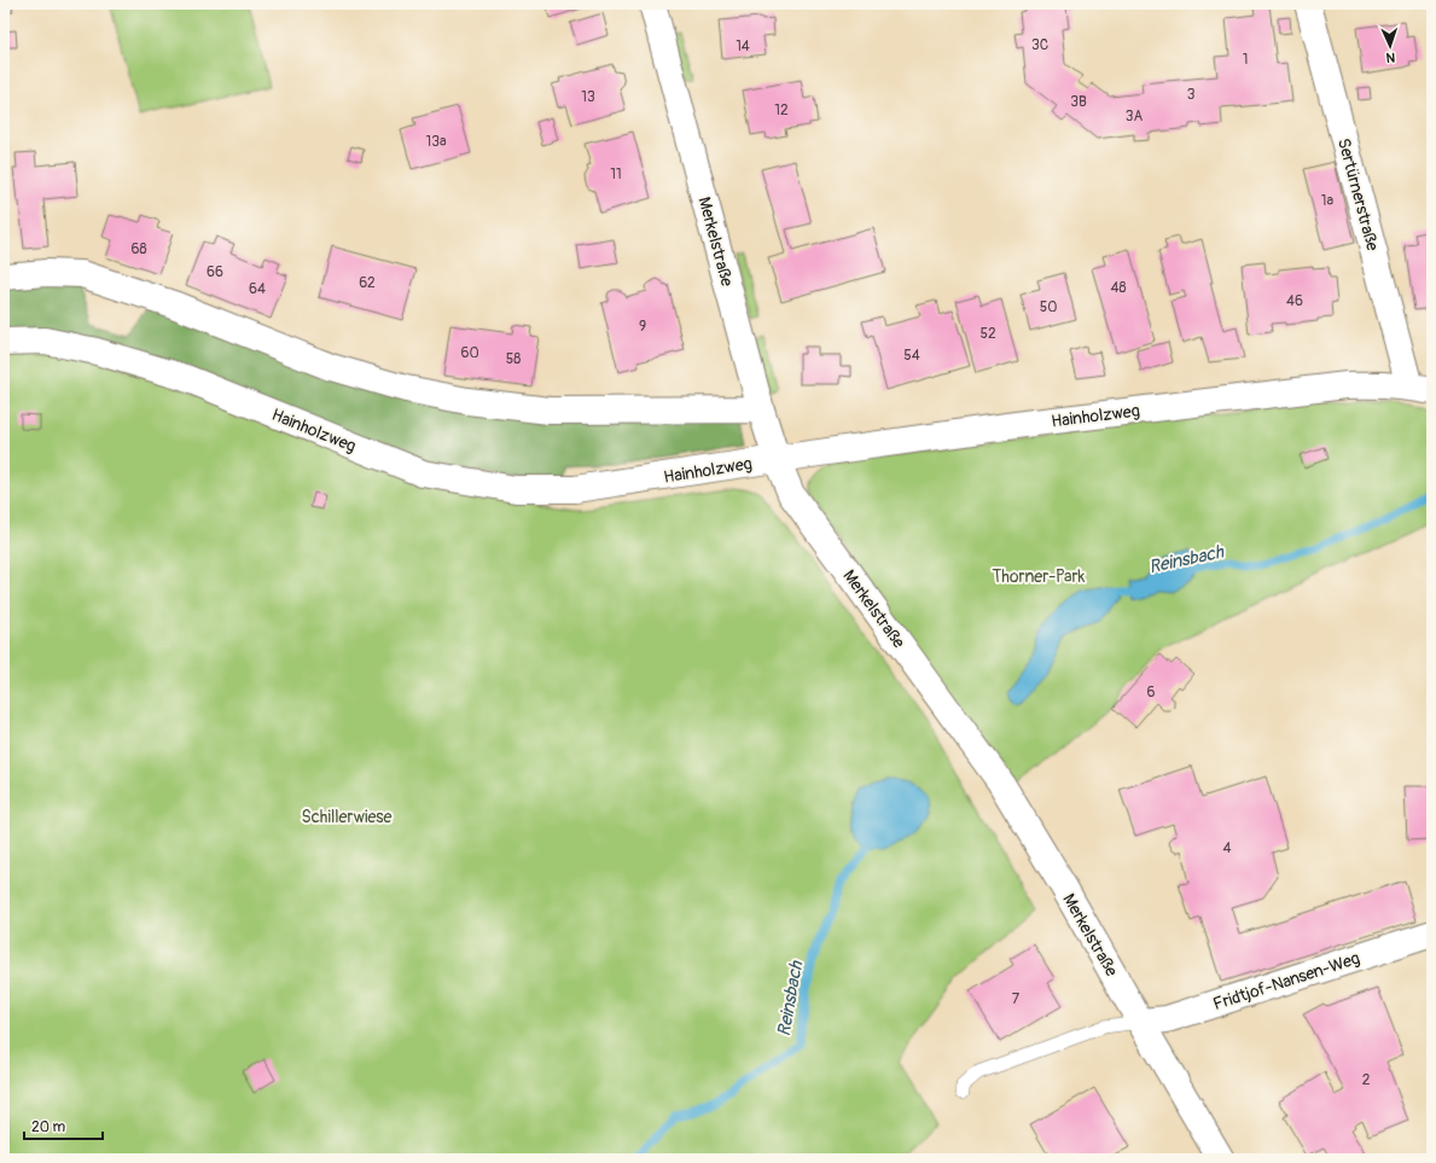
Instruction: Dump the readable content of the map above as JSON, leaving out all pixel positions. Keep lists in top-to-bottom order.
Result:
{
  "streets": {
    "street": [
      "Sertürnerstraße",
      "Merkelstraße",
      "Hainholzweg",
      "Fridtjof-Nansen-Weg"
    ]
  },
  "crossings": [
    ["Sertürnerstraße", "Hainholzweg"],
    ["Merkelstraße", "Hainholzweg"],
    ["Merkelstraße", "Fridtjof-Nansen-Weg"]
  ],
  "water": ["Reinsbach"],
  "parks": ["Thorner-Park", "Schillerwiese"],
  "house_numbers": [
    "3C",
    "14",
    "1",
    "3",
    "13",
    "3B",
    "12",
    "3A",
    "13a",
    "11",
    "1a",
    "68",
    "66",
    "62",
    "48",
    "64",
    "46",
    "50",
    "9",
    "52",
    "60",
    "54",
    "58",
    "6",
    "4",
    "7",
    "2"
  ],
  "scale_bar": "20 m",
  "north": "bottom"
}
